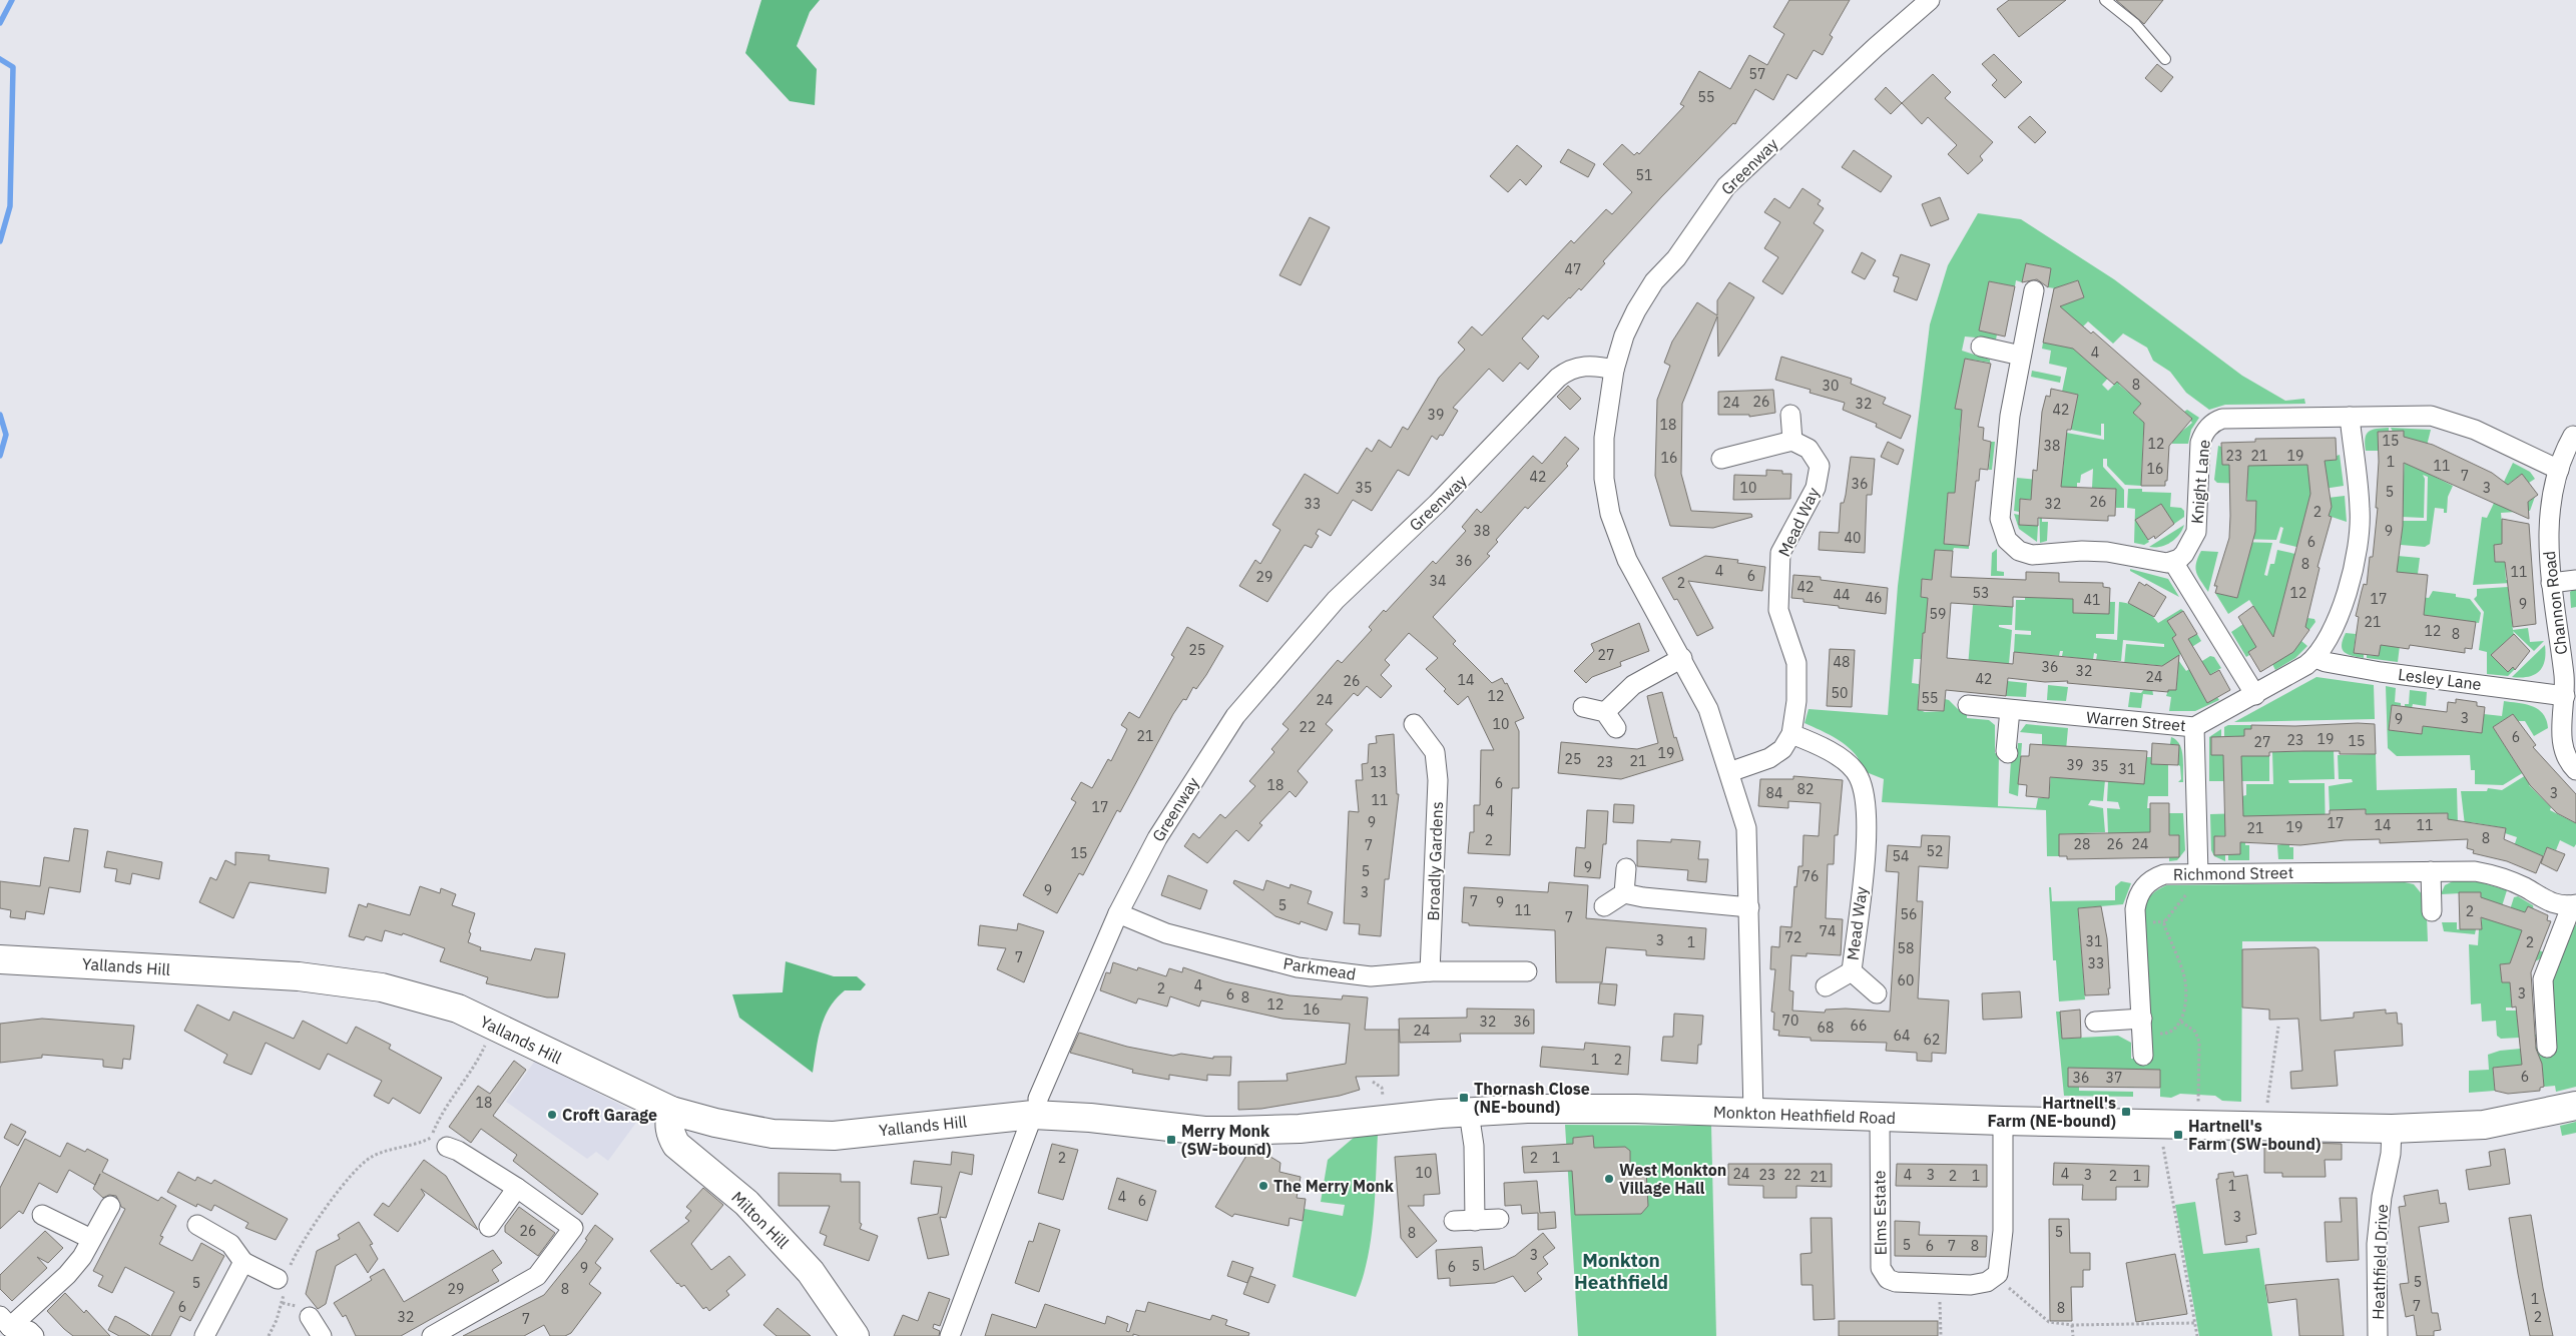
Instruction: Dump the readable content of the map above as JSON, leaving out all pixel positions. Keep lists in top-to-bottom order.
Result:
{
  "streets": {
    "street": [
      "Greenway",
      "Knight Lane",
      "Mead Way",
      "Channon Road",
      "Lesley Lane",
      "Warren Street",
      "Broadly Gardens",
      "Richmond Street",
      "Yallands Hill",
      "Parkmead",
      "Monkton Heathfield Road",
      "Elms Estate",
      "Milton Hill",
      "Heathfield Drive"
    ]
  },
  "crossings": [
    ["Greenway", "Yallands Hill"],
    ["Greenway", "Parkmead"],
    ["Greenway", "Monkton Heathfield Road"],
    ["Knight Lane", "Channon Road"],
    ["Knight Lane", "Warren Street"],
    ["Channon Road", "Lesley Lane"],
    ["Lesley Lane", "Warren Street"],
    ["Broadly Gardens", "Parkmead"],
    ["Yallands Hill", "Monkton Heathfield Road"],
    ["Yallands Hill", "Milton Hill"],
    ["Monkton Heathfield Road", "Elms Estate"],
    ["Monkton Heathfield Road", "Heathfield Drive"]
  ],
  "districts": ["Monkton Heathfield"],
  "places": {
    "transit": [
      "Thornash Close (NE-bound)",
      "Hartnell's Farm (NE-bound)",
      "Hartnell's Farm (SW-bound)",
      "Merry Monk (SW-bound)"
    ],
    "other": ["Croft Garage", "West Monkton Village Hall", "The Merry Monk"]
  },
  "house_numbers": [
    "57",
    "55",
    "51",
    "47",
    "4",
    "8",
    "30",
    "26",
    "24",
    "32",
    "42",
    "39",
    "18",
    "15",
    "12",
    "38",
    "23",
    "21",
    "19",
    "16",
    "1",
    "11",
    "16",
    "7",
    "42",
    "36",
    "35",
    "10",
    "3",
    "5",
    "26",
    "33",
    "32",
    "2",
    "38",
    "9",
    "40",
    "6",
    "36",
    "8",
    "4",
    "11",
    "6",
    "29",
    "34",
    "2",
    "42",
    "53",
    "12",
    "44",
    "46",
    "17",
    "41",
    "9",
    "59",
    "21",
    "12",
    "8",
    "25",
    "27",
    "48",
    "36",
    "32",
    "24",
    "42",
    "14",
    "26",
    "50",
    "12",
    "55",
    "24",
    "3",
    "9",
    "10",
    "22",
    "21",
    "6",
    "19",
    "23",
    "15",
    "27",
    "19",
    "25",
    "21",
    "23",
    "39",
    "35",
    "31",
    "13",
    "6",
    "18",
    "82",
    "84",
    "3",
    "11",
    "17",
    "4",
    "9",
    "17",
    "14",
    "11",
    "19",
    "21",
    "8",
    "2",
    "28",
    "26",
    "24",
    "7",
    "52",
    "15",
    "54",
    "9",
    "5",
    "76",
    "9",
    "3",
    "7",
    "9",
    "5",
    "11",
    "2",
    "56",
    "7",
    "74",
    "72",
    "3",
    "31",
    "1",
    "2",
    "58",
    "7",
    "33",
    "60",
    "4",
    "2",
    "3",
    "6",
    "8",
    "12",
    "16",
    "70",
    "32",
    "36",
    "66",
    "68",
    "24",
    "64",
    "62",
    "1",
    "2",
    "6",
    "36",
    "37",
    "18",
    "2",
    "2",
    "1",
    "10",
    "24",
    "4",
    "23",
    "22",
    "4",
    "3",
    "3",
    "2",
    "1",
    "2",
    "1",
    "21",
    "1",
    "4",
    "6",
    "3",
    "26",
    "5",
    "8",
    "5",
    "6",
    "7",
    "8",
    "3",
    "5",
    "6",
    "9",
    "5",
    "5",
    "29",
    "8",
    "1",
    "7",
    "6",
    "8",
    "32",
    "2",
    "7"
  ]
}
